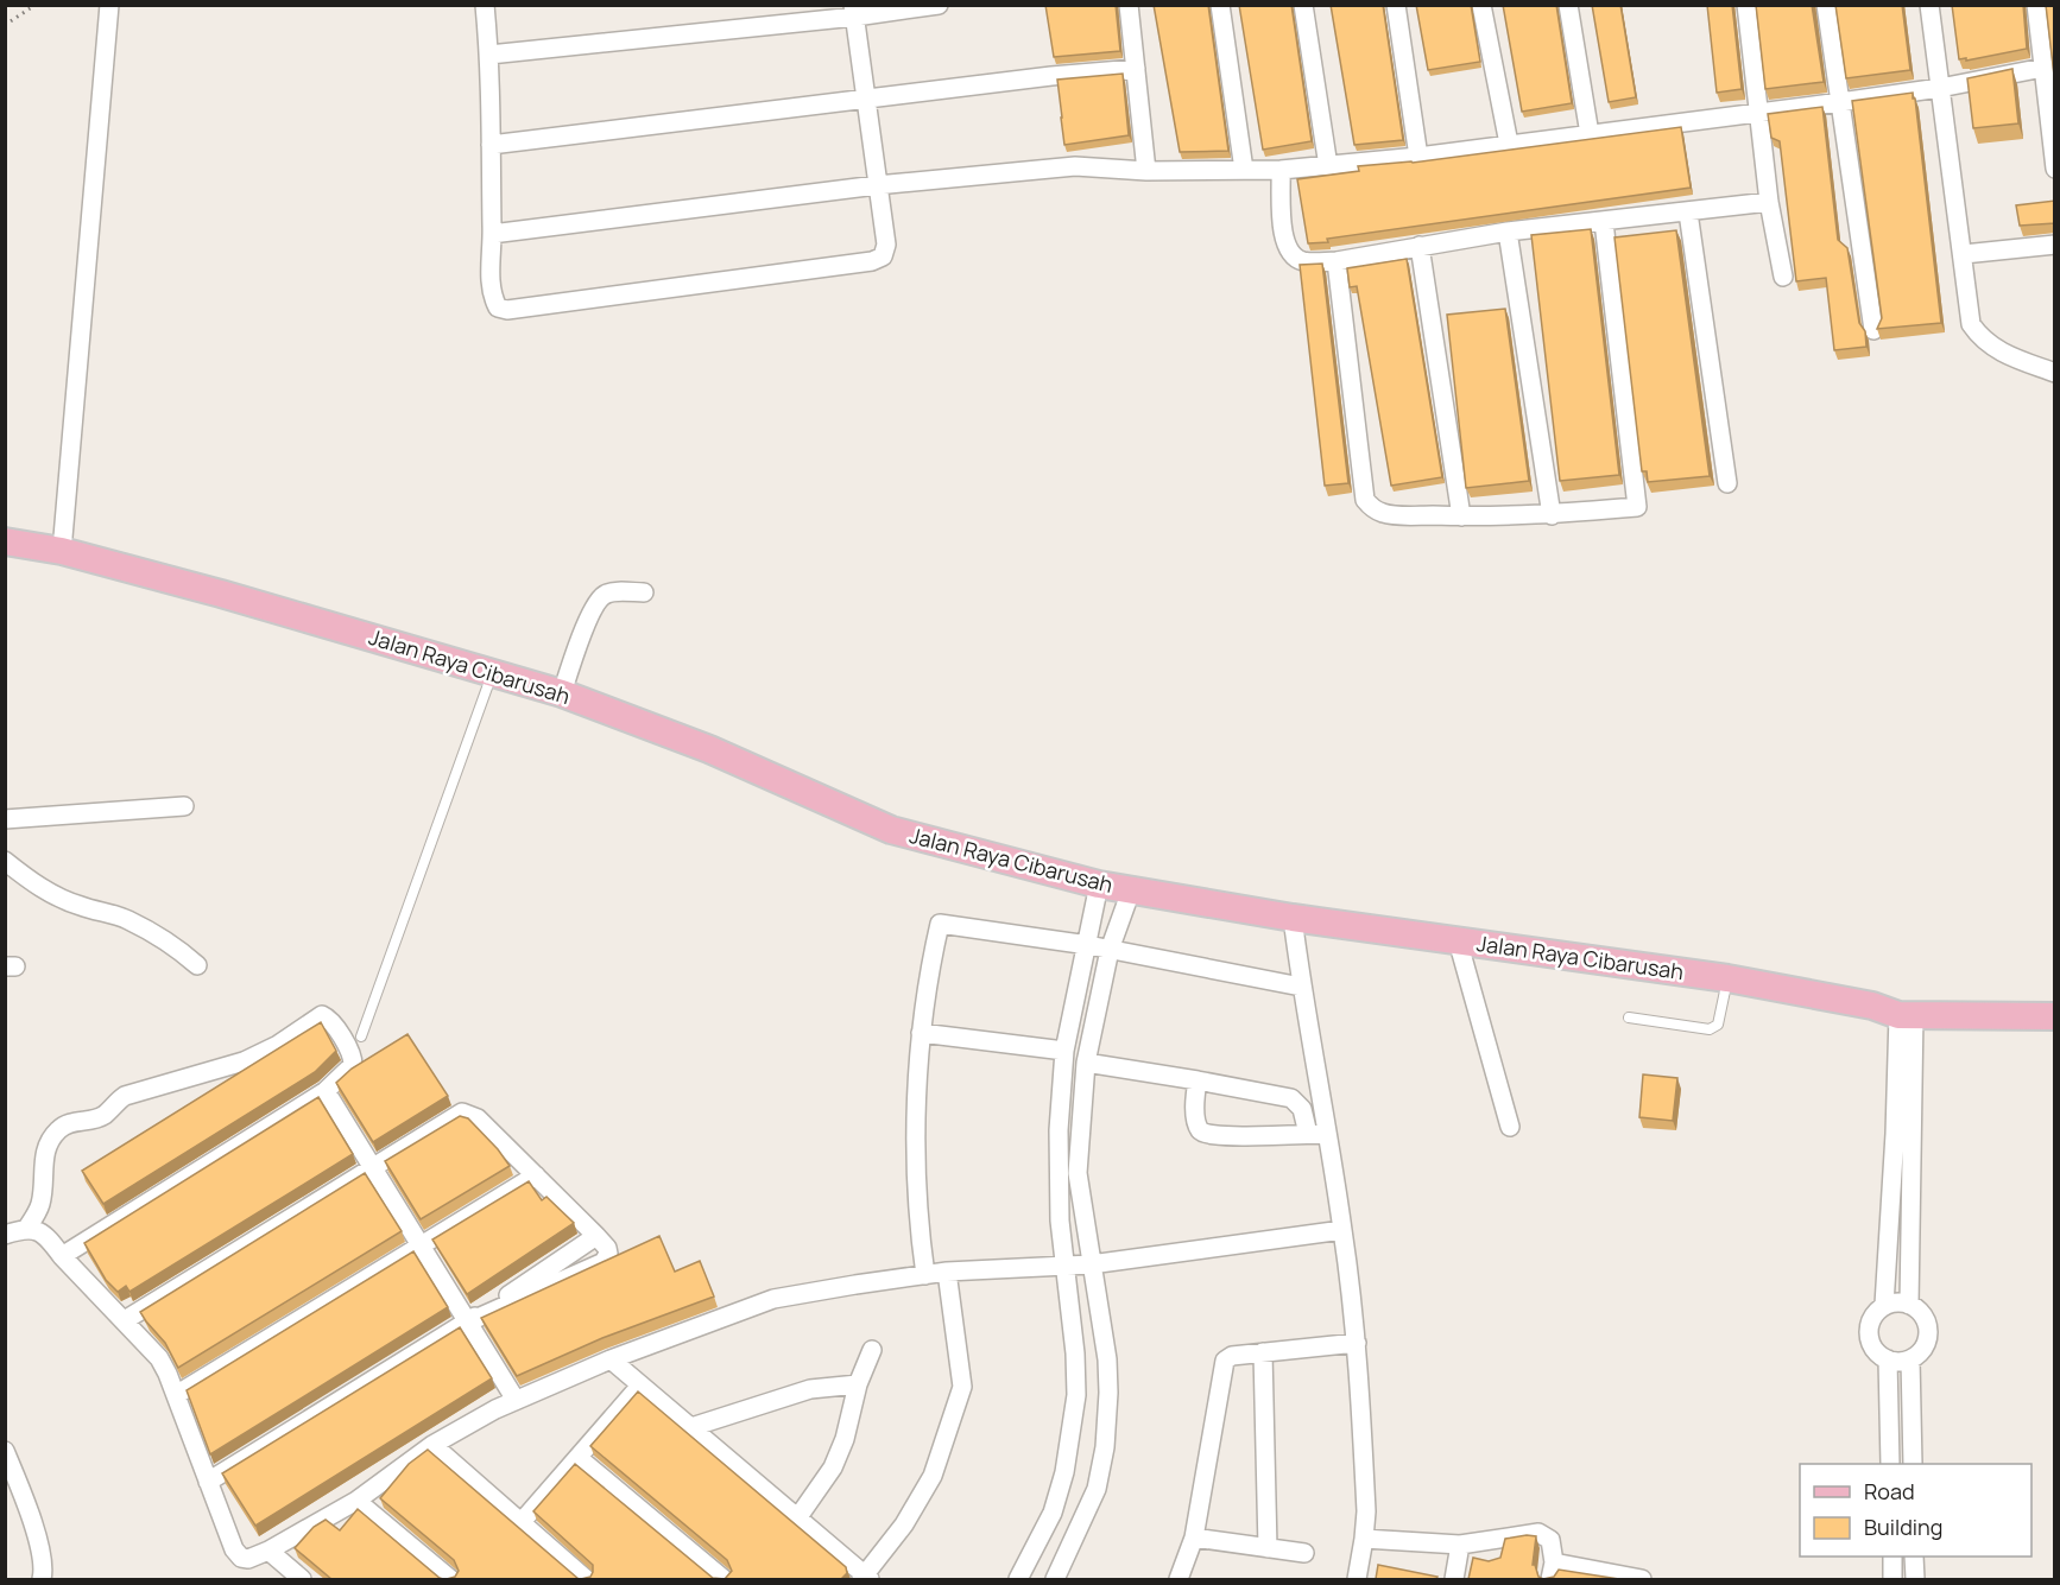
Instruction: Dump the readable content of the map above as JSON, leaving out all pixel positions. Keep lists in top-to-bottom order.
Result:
{
  "streets": {
    "main road": ["Jalan Raya Cibarusah"]
  },
  "legend": ["Road", "Building"]
}
